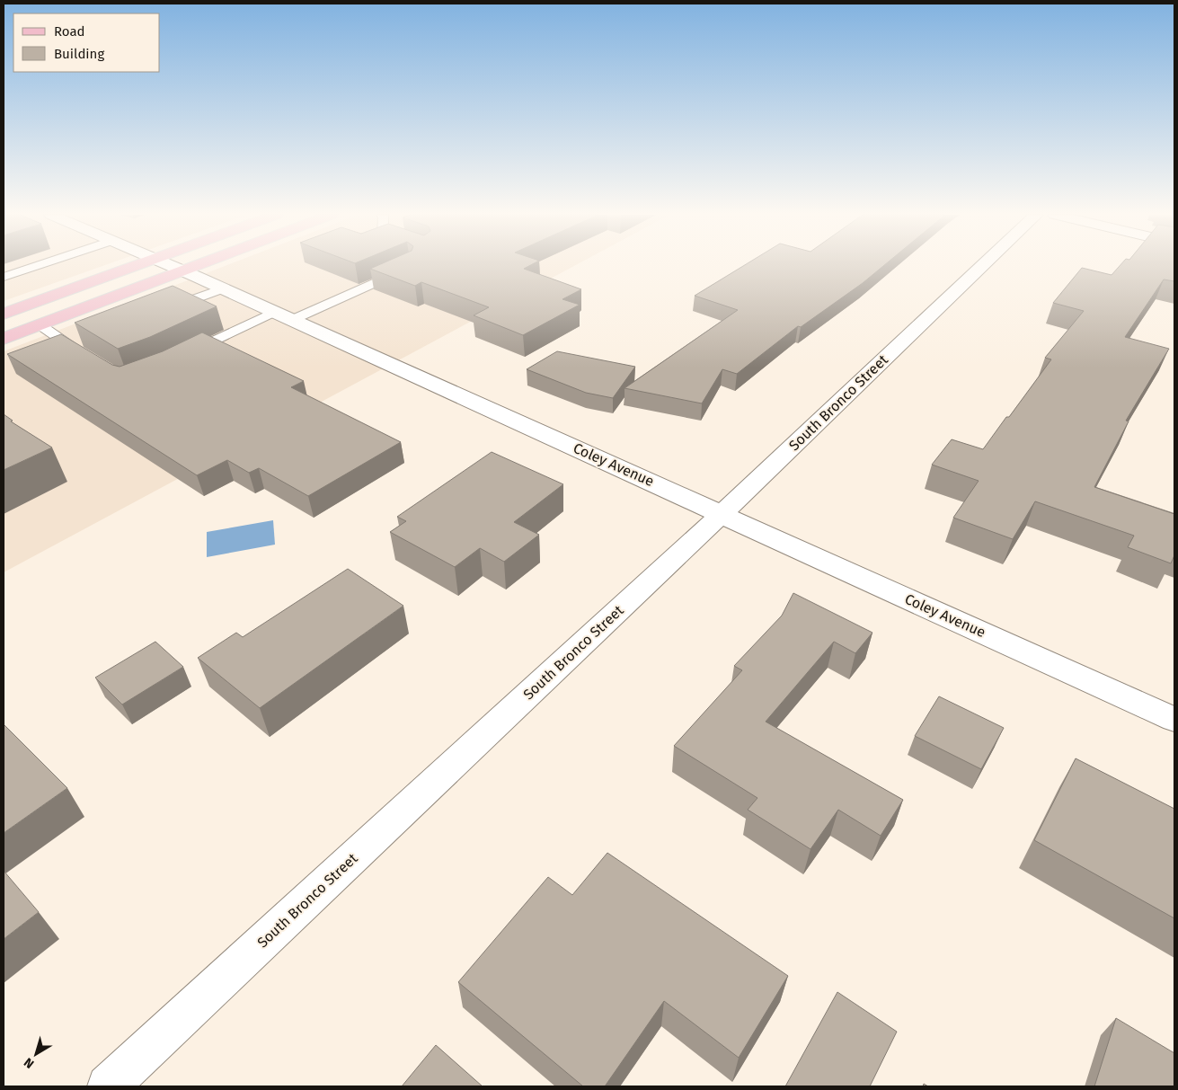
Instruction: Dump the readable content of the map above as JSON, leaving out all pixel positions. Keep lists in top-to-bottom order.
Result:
{
  "streets": {
    "street": ["South Bronco Street", "Coley Avenue"]
  },
  "crossings": [
    ["South Bronco Street", "Coley Avenue"]
  ],
  "legend": ["Road", "Building"],
  "north": "bottom left"
}
